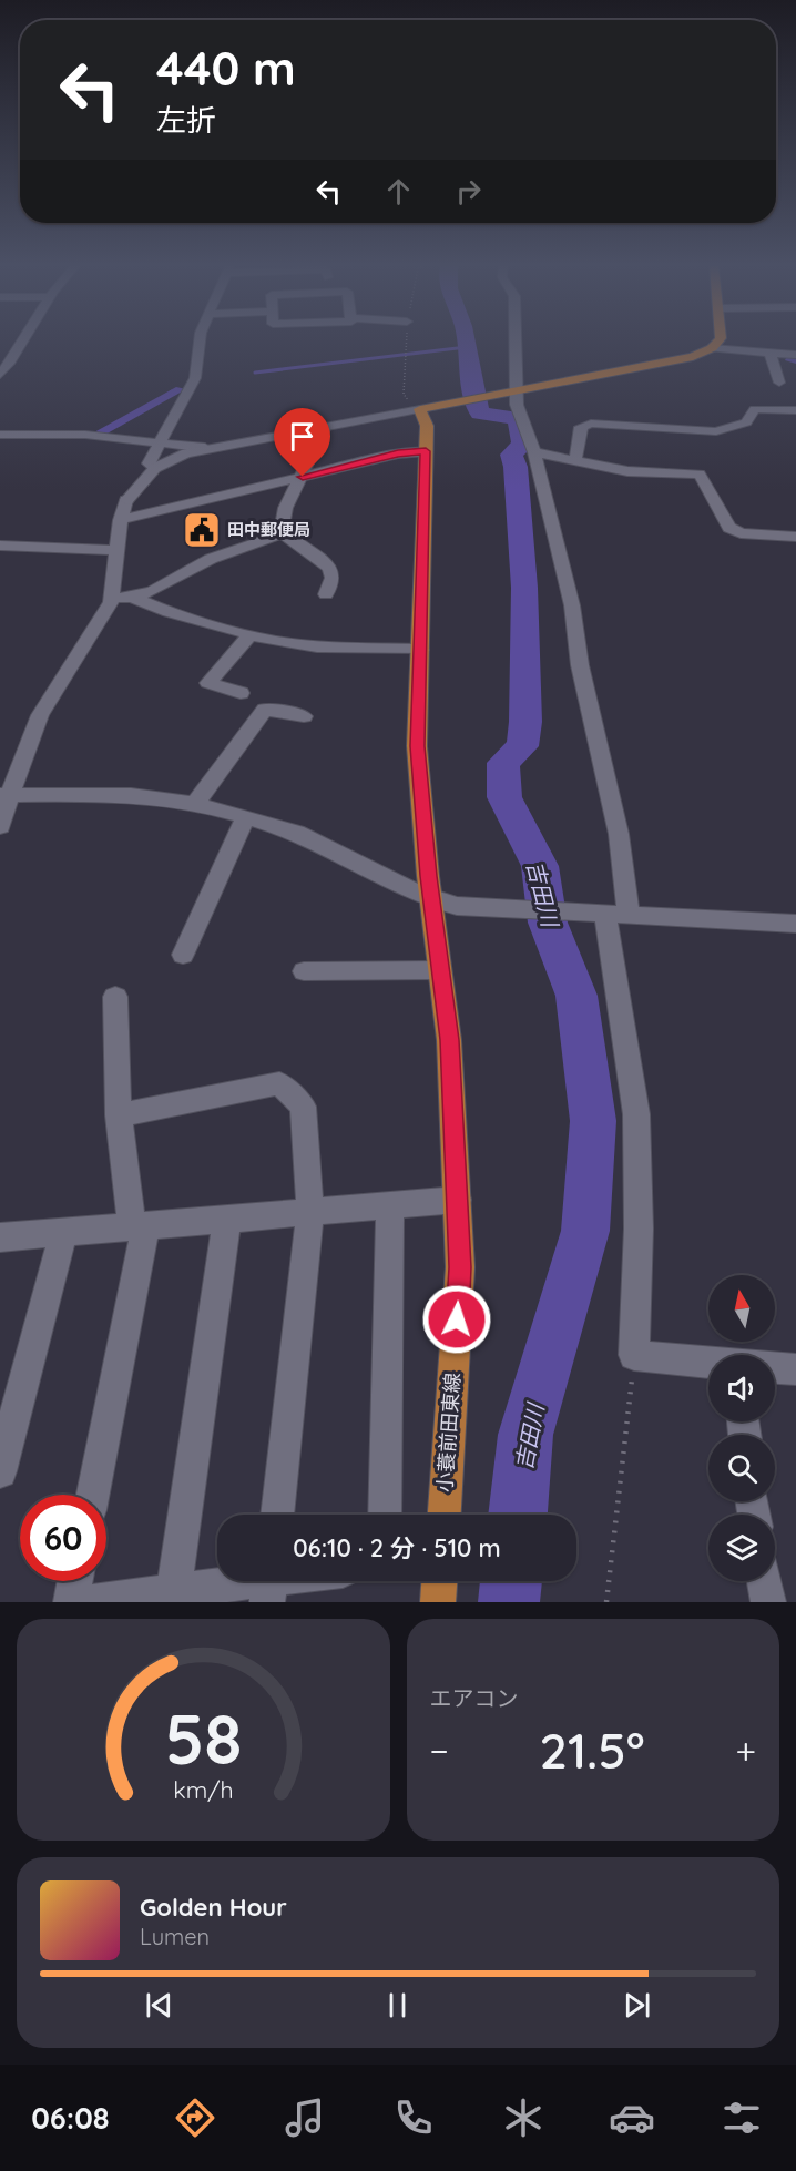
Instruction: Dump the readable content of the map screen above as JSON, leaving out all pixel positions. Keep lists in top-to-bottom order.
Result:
{
  "streets": {
    "main road": ["小蓑前田東線"]
  },
  "water": ["吉田川"],
  "places": {
    "public building": ["田中郵便局"]
  },
  "north": "top",
  "page": {
    "turn": ["440 m", "左折"],
    "limit": "60",
    "trip": "06:10 · 2 分 · 510 m",
    "tile": "エアコン",
    "heat": ["−", "21.5°", "+"],
    "song": ["Golden Hour", "Lumen"],
    "tabs": "06:08",
    "gauge": ["58", "km/h"]
  }
}
